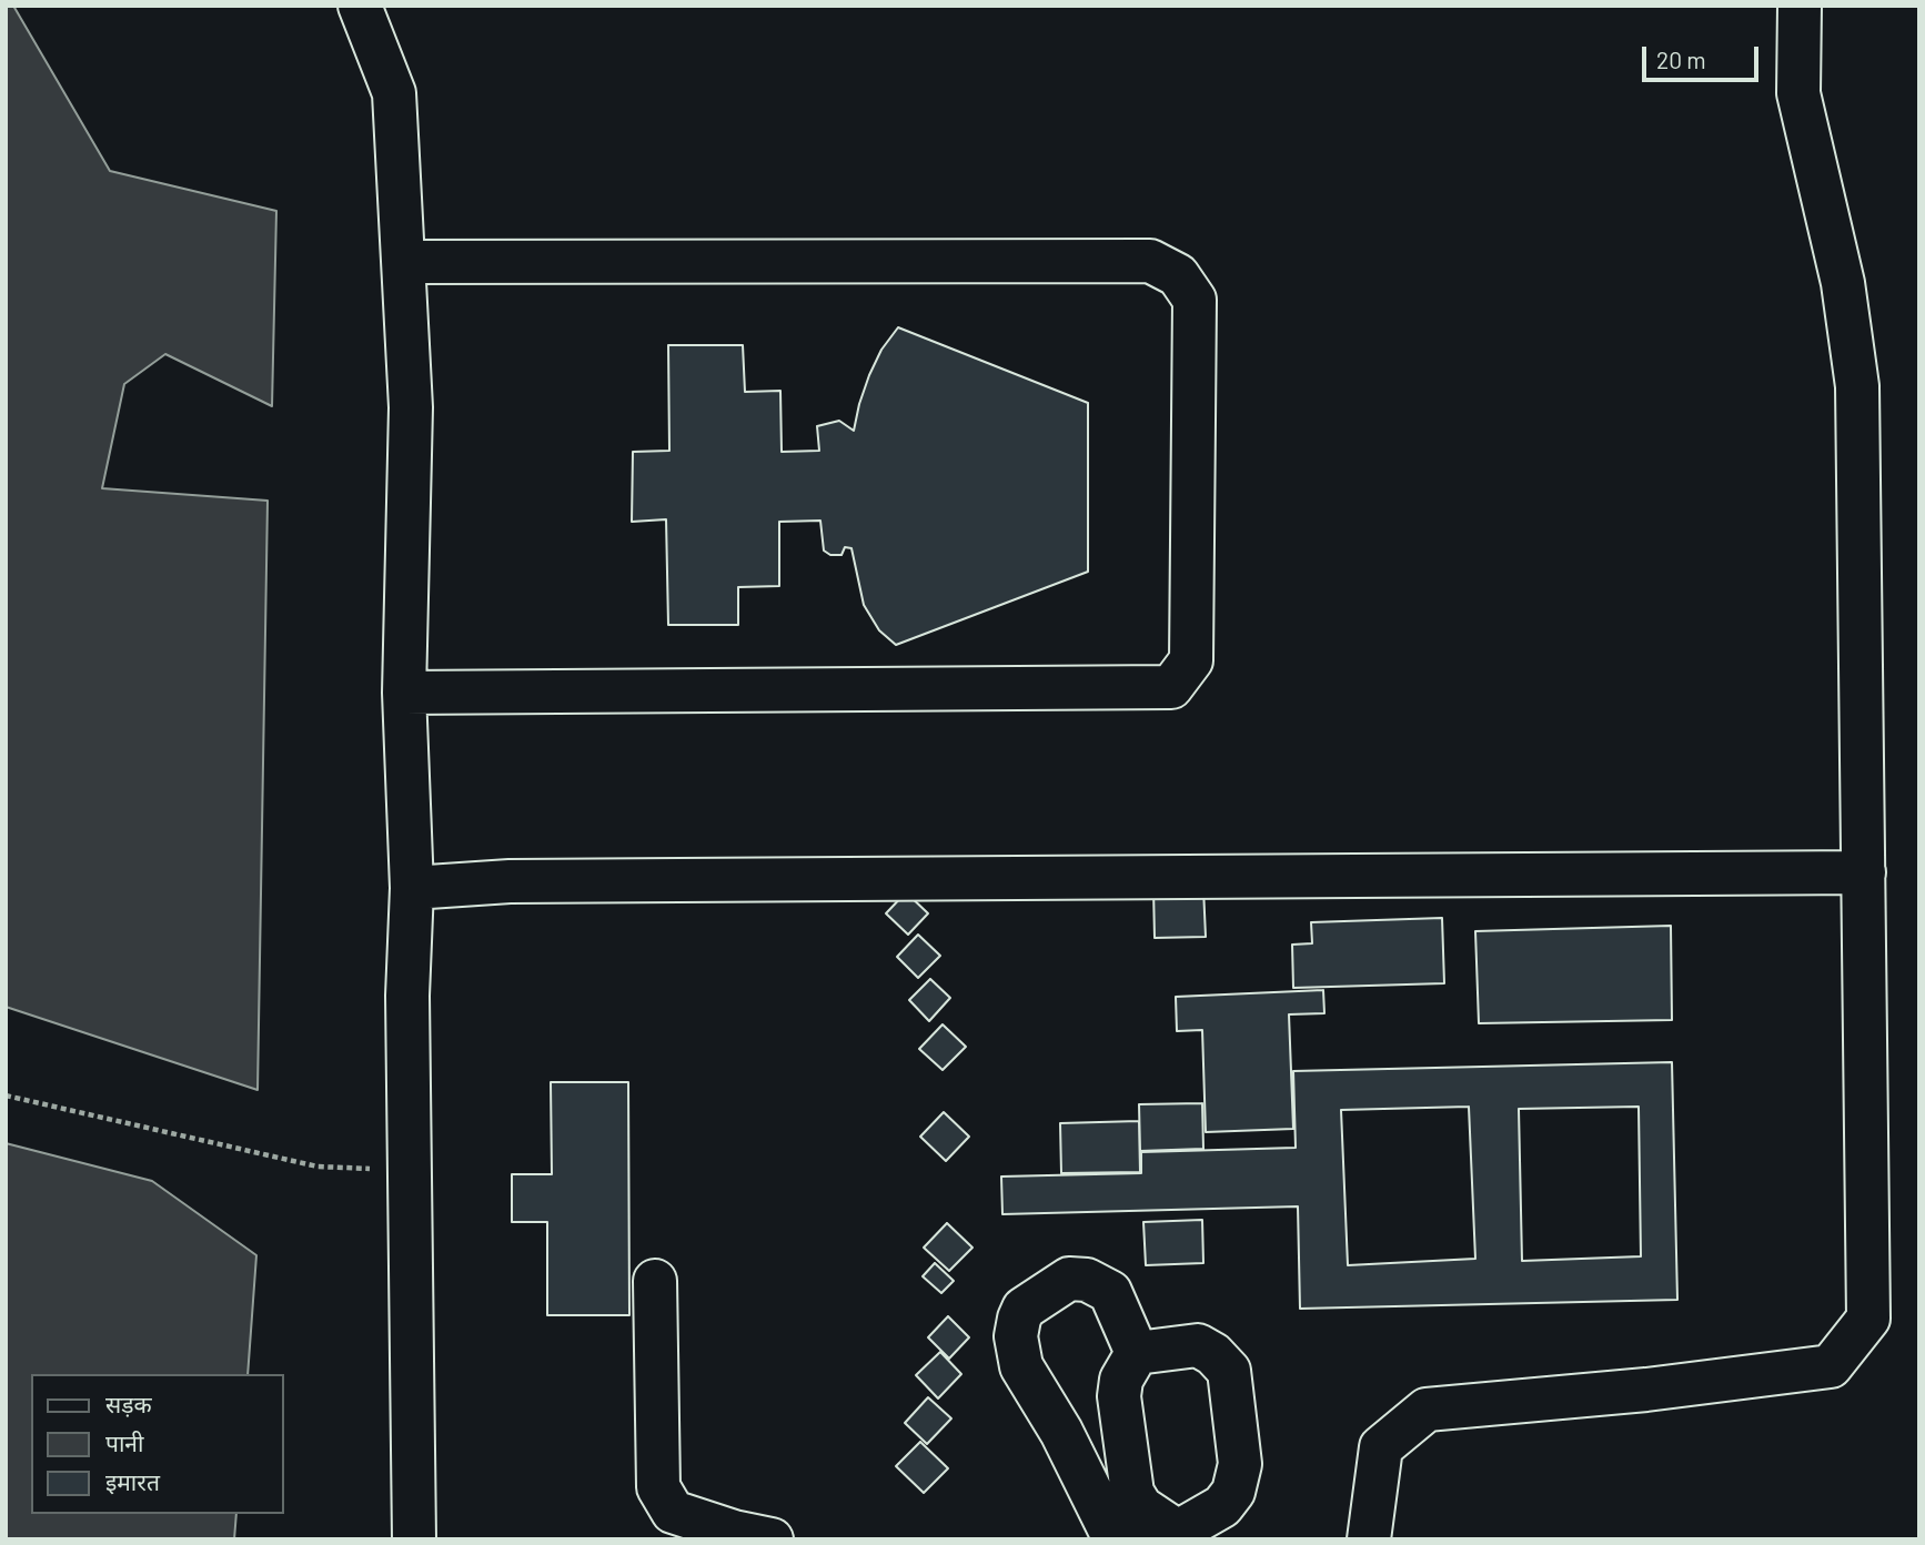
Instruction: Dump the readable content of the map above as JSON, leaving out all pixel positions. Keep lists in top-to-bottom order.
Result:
{
  "legend": ["सड़क", "पानी", "इमारत"],
  "scale_bar": "20 m"
}
